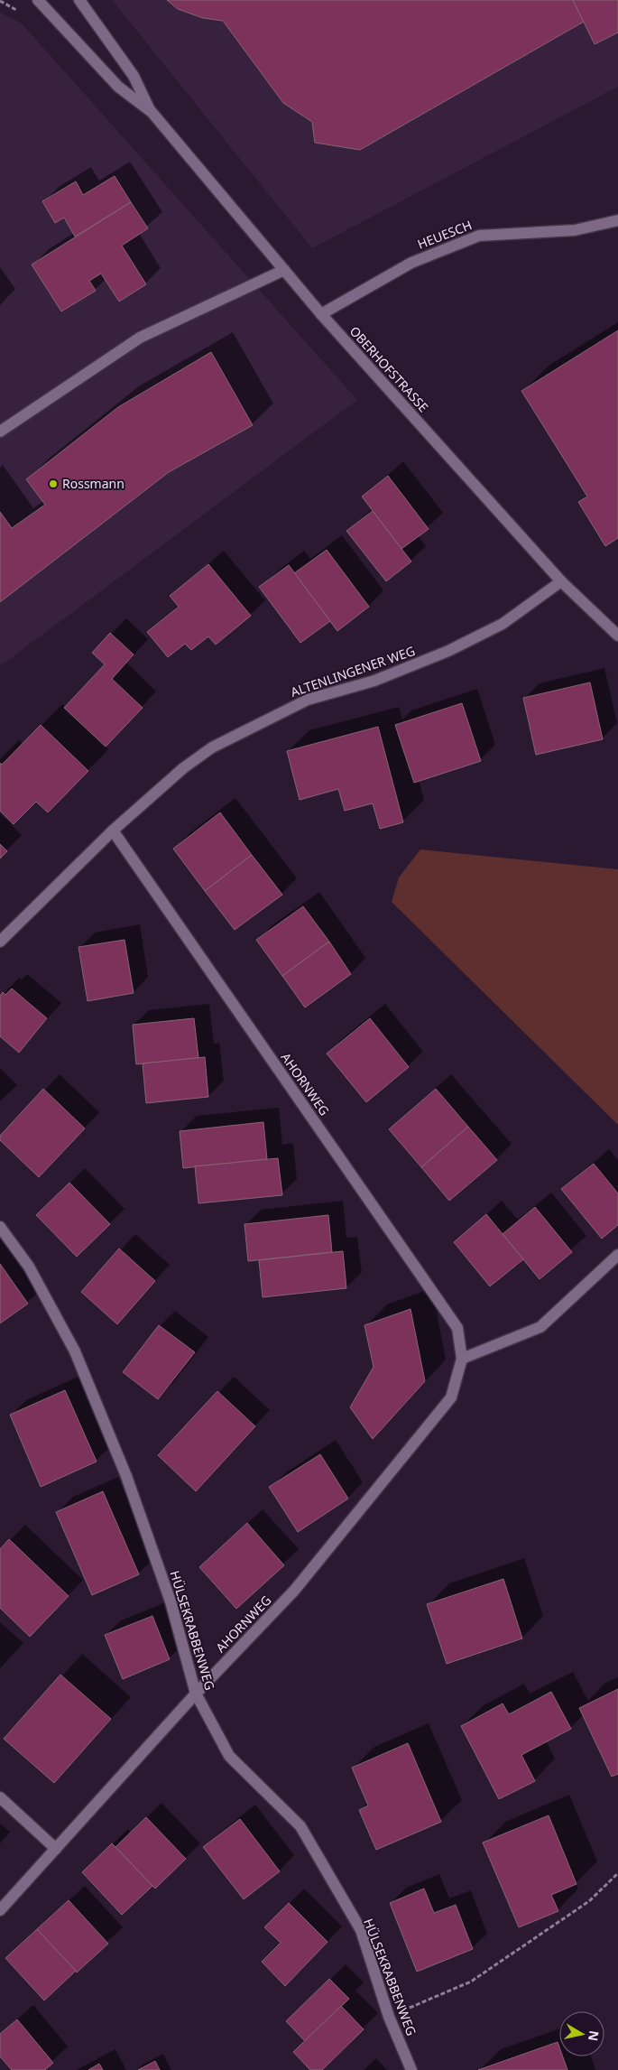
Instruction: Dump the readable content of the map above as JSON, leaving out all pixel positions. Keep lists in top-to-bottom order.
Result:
{
  "streets": {
    "street": [
      "HEUESCH",
      "OBERHOFSTRASSE",
      "ALTENLINGENER WEG",
      "AHORNWEG",
      "HÜLSEKRABBENWEG"
    ]
  },
  "crossings": [
    ["HEUESCH", "OBERHOFSTRASSE"],
    ["OBERHOFSTRASSE", "ALTENLINGENER WEG"],
    ["ALTENLINGENER WEG", "AHORNWEG"],
    ["AHORNWEG", "HÜLSEKRABBENWEG"]
  ],
  "places": ["Rossmann"],
  "north": "right"
}
